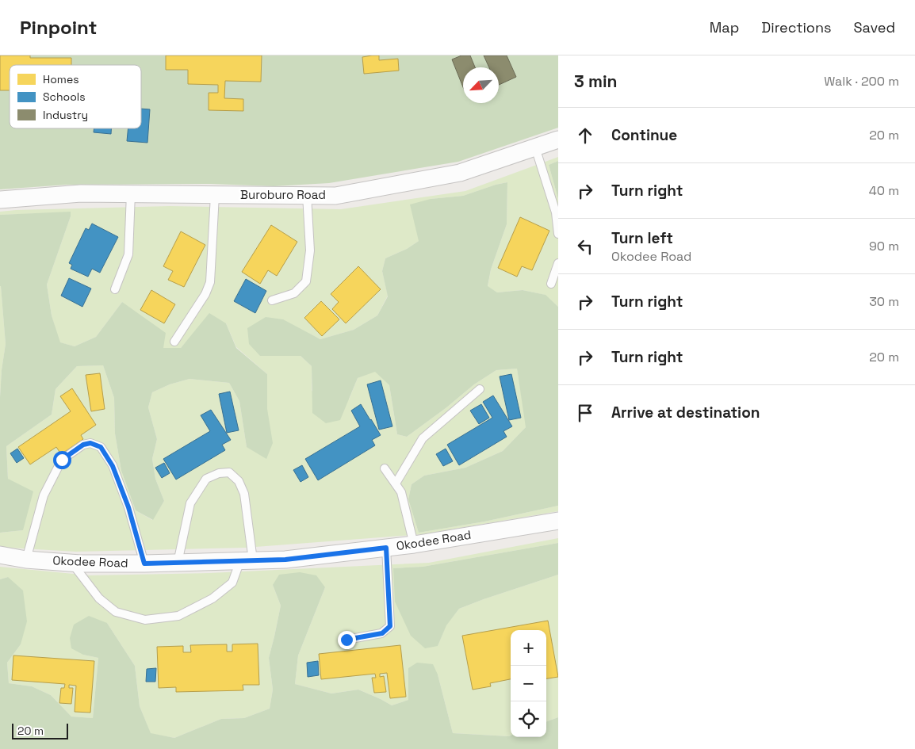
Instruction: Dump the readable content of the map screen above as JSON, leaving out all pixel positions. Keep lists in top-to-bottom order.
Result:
{
  "streets": {
    "street": ["Buroburo Road", "Okodee Road"]
  },
  "legend": ["Homes", "Schools", "Industry"],
  "scale_bar": "20 m",
  "north": "bottom left",
  "page": {
    "header": "Pinpoint",
    "nav": ["Map", "Directions", "Saved"],
    "heading": ["3 min", "Walk · 200 m"],
    "list": [
      ["Continue", "20 m"],
      ["Turn right", "40 m"],
      ["Turn left", "Okodee Road", "90 m"],
      ["Turn right", "30 m"],
      ["Turn right", "20 m"],
      "Arrive at destination"
    ],
    "map_buttons": ["+", "−"],
    "scale": "20 m"
  }
}
